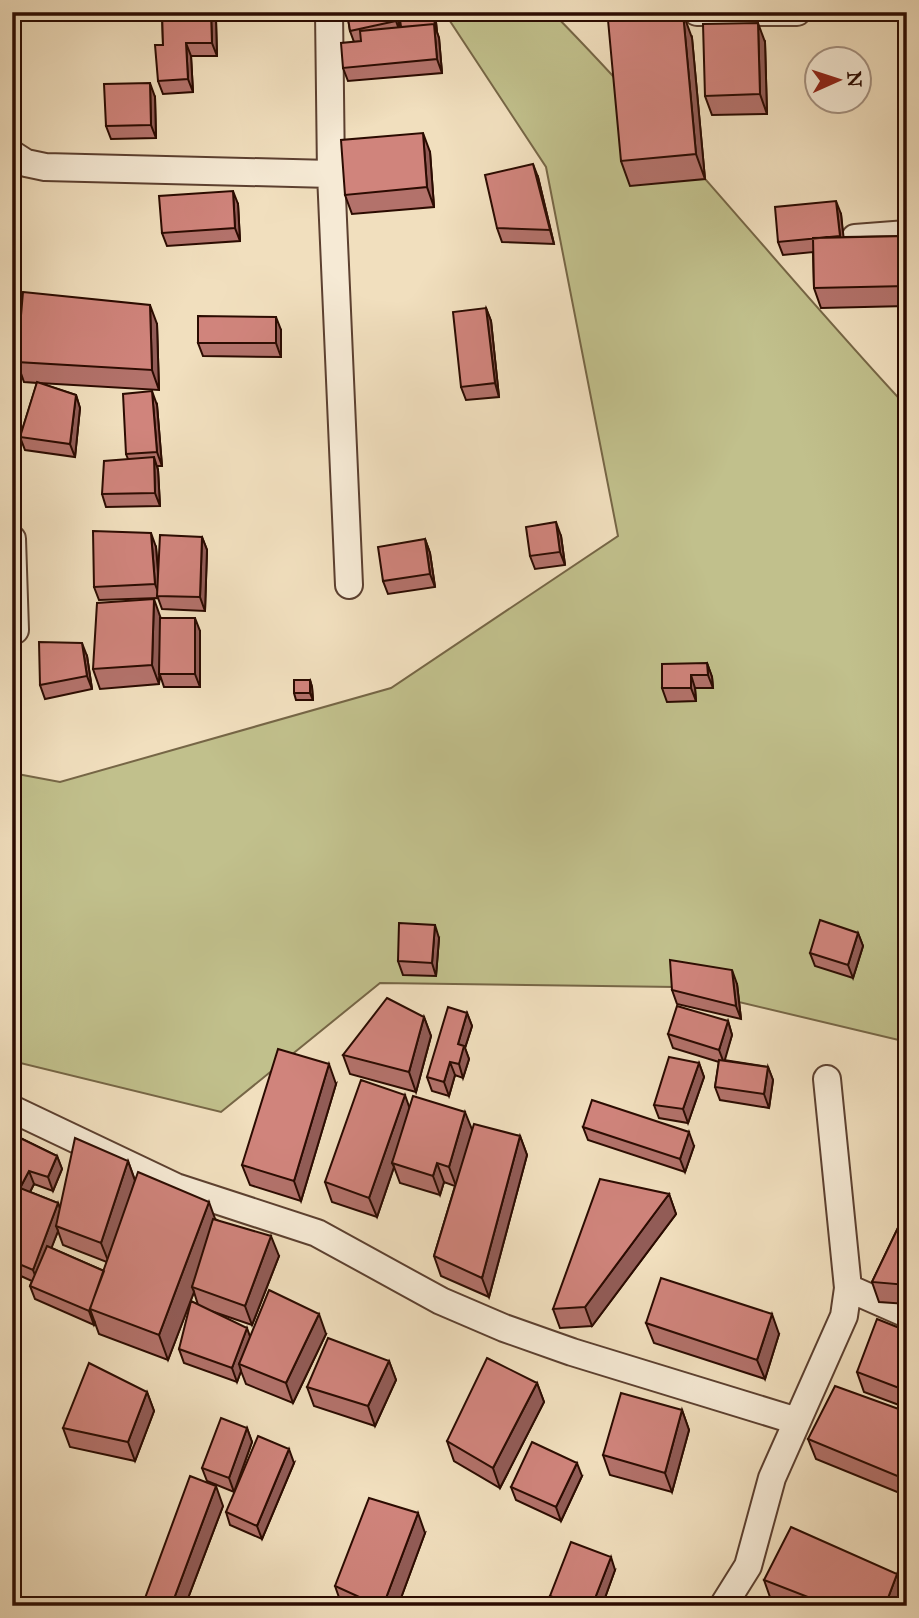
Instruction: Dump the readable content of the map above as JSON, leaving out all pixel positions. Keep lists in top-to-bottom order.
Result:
{
  "north": "right"
}
